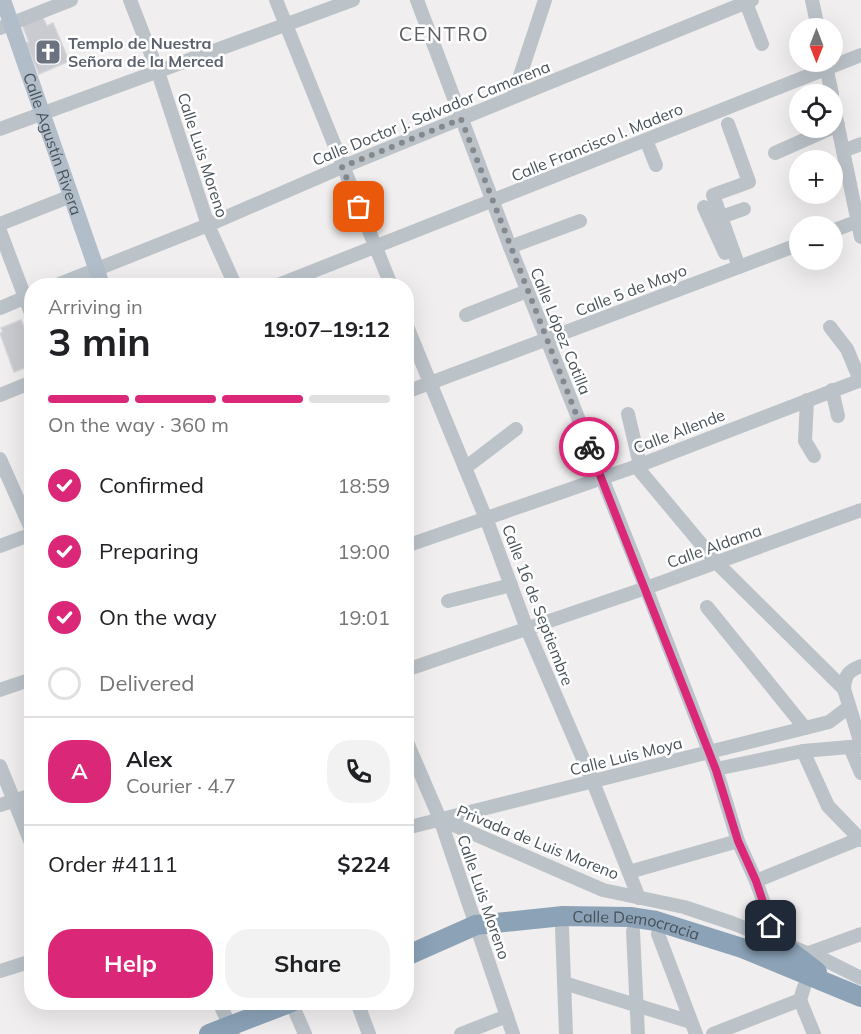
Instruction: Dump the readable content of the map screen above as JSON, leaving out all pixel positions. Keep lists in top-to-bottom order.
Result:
{
  "streets": {
    "highway": ["Calle Democracia"],
    "main road": ["Calle Agustín Rivera"],
    "street": [
      "Calle Doctor J. Salvador Camarena",
      "Calle Francisco I. Madero",
      "Calle Luis Moreno",
      "Calle 5 de Mayo",
      "Calle López Cotilla",
      "Calle Allende",
      "Calle Aldama",
      "Calle 16 de Septiembre",
      "Calle Luis Moya",
      "Privada de Luis Moreno"
    ]
  },
  "crossings": [
    ["Calle Doctor J. Salvador Camarena", "Calle Agustín Rivera"],
    ["Calle Doctor J. Salvador Camarena", "Calle Luis Moreno"],
    ["Calle Doctor J. Salvador Camarena", "Calle López Cotilla"],
    ["Calle Francisco I. Madero", "Calle López Cotilla"],
    ["Calle Luis Moreno", "Calle Luis Moya"],
    ["Calle Luis Moreno", "Privada de Luis Moreno"],
    ["Calle Luis Moreno", "Calle Democracia"],
    ["Calle 5 de Mayo", "Calle López Cotilla"],
    ["Calle 5 de Mayo", "Calle 16 de Septiembre"],
    ["Calle López Cotilla", "Calle Allende"],
    ["Calle López Cotilla", "Calle Aldama"],
    ["Calle López Cotilla", "Calle Luis Moya"],
    ["Calle López Cotilla", "Privada de Luis Moreno"],
    ["Calle Allende", "Calle 16 de Septiembre"],
    ["Calle Aldama", "Calle 16 de Septiembre"],
    ["Calle 16 de Septiembre", "Calle Luis Moya"],
    ["Calle 16 de Septiembre", "Privada de Luis Moreno"],
    ["Calle Luis Moya", "Privada de Luis Moreno"]
  ],
  "districts": ["CENTRO"],
  "places": {
    "church": ["Templo de Nuestra Señora de la Merced"]
  },
  "north": "bottom",
  "page": {
    "map_buttons": ["+", "−"],
    "heading": ["3 min", "Arriving in", "19:07–19:12"],
    "panel": [
      "Alex",
      "Courier · 4.7",
      "Order #4111",
      "$224"
    ],
    "bar": "On the way · 360 m",
    "list": [
      ["Confirmed", "18:59"],
      ["Preparing", "19:00"],
      ["On the way", "19:01"],
      "Delivered"
    ],
    "round": "A",
    "buttons": ["Help", "Share"]
  }
}
